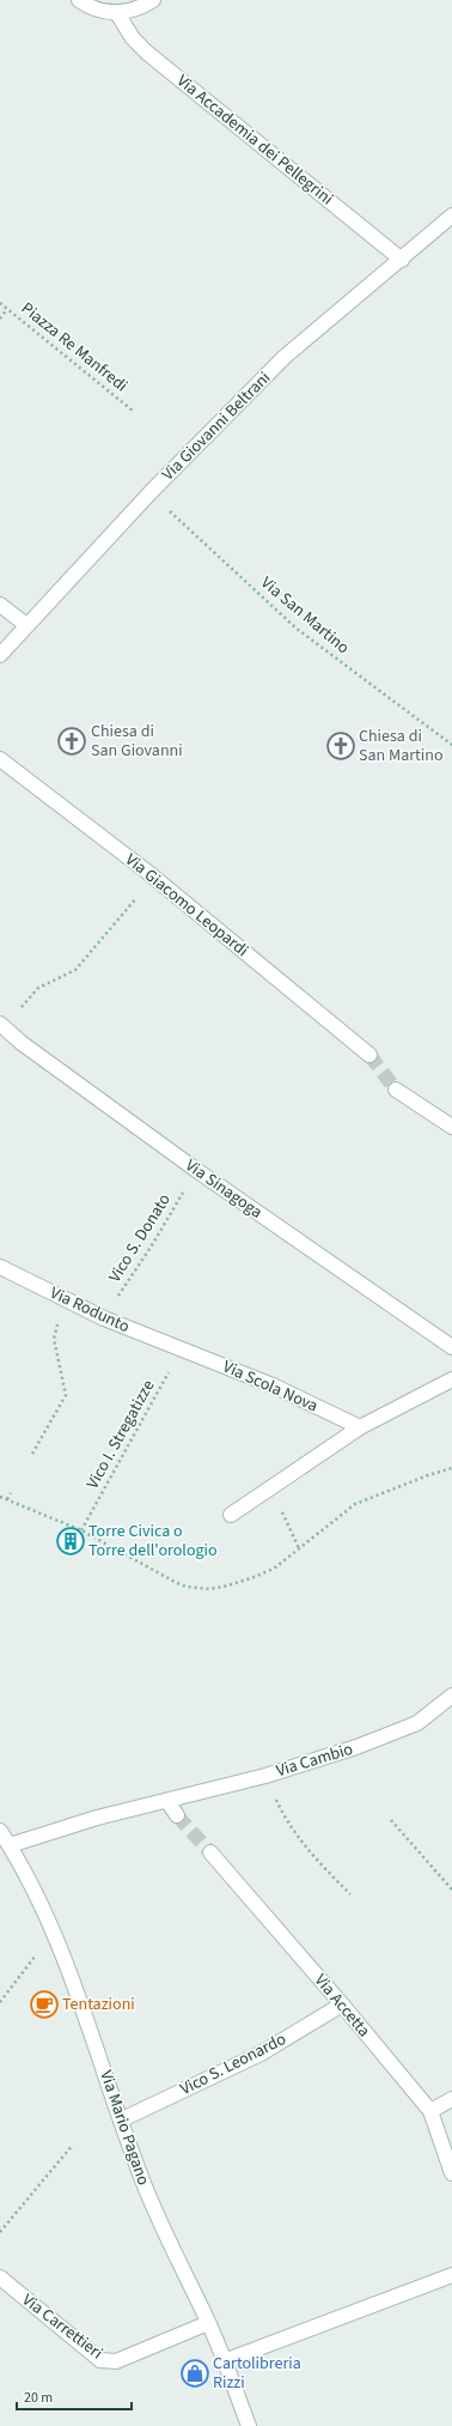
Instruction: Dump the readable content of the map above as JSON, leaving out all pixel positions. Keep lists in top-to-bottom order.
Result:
{
  "streets": {
    "street": [
      "Via Accademia dei Pellegrini",
      "Via Giovanni Beltrani",
      "Via Giacomo Leopardi",
      "Via Sinagoga",
      "Via Rodunto",
      "Via Scola Nova",
      "Via Cambio",
      "Via Accetta",
      "Vico S. Leonardo",
      "Via Mario Pagano",
      "Via Carrettieri"
    ],
    "path": [
      "Piazza Re Manfredi",
      "Via San Martino",
      "Vico S. Donato",
      "Vico I. Stregatizze"
    ]
  },
  "crossings": [
    ["Via Accademia dei Pellegrini", "Via Giovanni Beltrani"],
    ["Via Giovanni Beltrani", "Via San Martino"],
    ["Via Sinagoga", "Vico S. Donato"],
    ["Vico S. Donato", "Via Rodunto"],
    ["Via Rodunto", "Via Scola Nova"],
    ["Via Rodunto", "Vico I. Stregatizze"],
    ["Via Scola Nova", "Vico I. Stregatizze"],
    ["Via Cambio", "Via Mario Pagano"],
    ["Via Accetta", "Vico S. Leonardo"],
    ["Vico S. Leonardo", "Via Mario Pagano"],
    ["Via Mario Pagano", "Via Carrettieri"]
  ],
  "places": {
    "church": ["Chiesa di San Giovanni", "Chiesa di San Martino"],
    "building": ["Torre Civica o Torre dell'orologio"],
    "cafe": ["Tentazioni"],
    "shop": ["Cartolibreria Rizzi"]
  },
  "scale_bar": "20 m"
}
